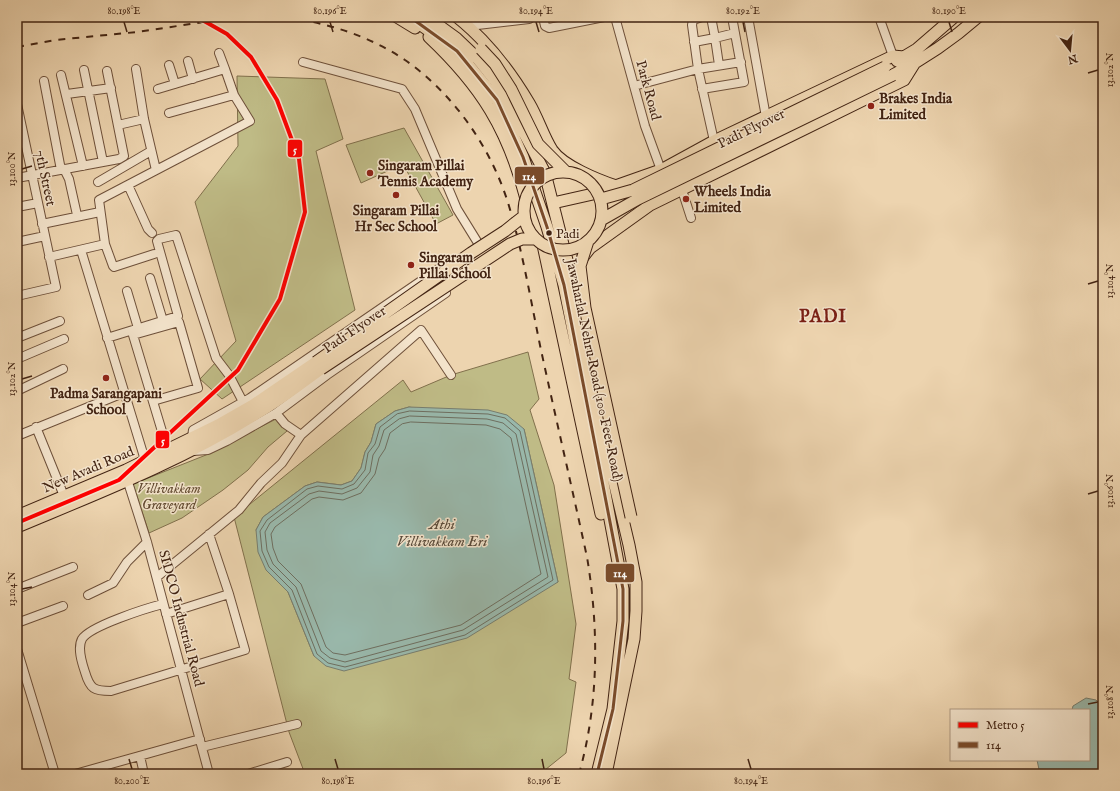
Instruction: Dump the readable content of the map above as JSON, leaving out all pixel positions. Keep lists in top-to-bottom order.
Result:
{
  "streets": {
    "main road": ["Padi Flyover", "Jawaharlal Nehru Road (100 Feet Road)", "New Avadi Road"],
    "street": ["Park Road", "7th Street", "SIDCO Industrial Road"]
  },
  "crossings": [
    ["Padi Flyover", "New Avadi Road"],
    ["New Avadi Road", "SIDCO Industrial Road"]
  ],
  "districts": ["PADI"],
  "water": ["Athi Villivakkam Eri"],
  "parks": ["Villivakkam Graveyard"],
  "places": [
    "Brakes India Limited",
    "Singaram Pillai Tennis Academy",
    "Singaram Pillai Hr Sec School",
    "Wheels India Limited",
    "Padi",
    "Singaram Pillai School",
    "Padma Sarangapani School"
  ],
  "lines": ["metro line 5", "transit line 114"],
  "legend": ["Metro 5", "114"],
  "north": "bottom",
  "coordinates": [
    "80.198°E",
    "80.196°E",
    "80.194°E",
    "80.192°E",
    "80.190°E",
    "13.102°N",
    "13.100°N",
    "13.104°N",
    "13.106°N",
    "13.108°N",
    "80.200°E"
  ]
}
